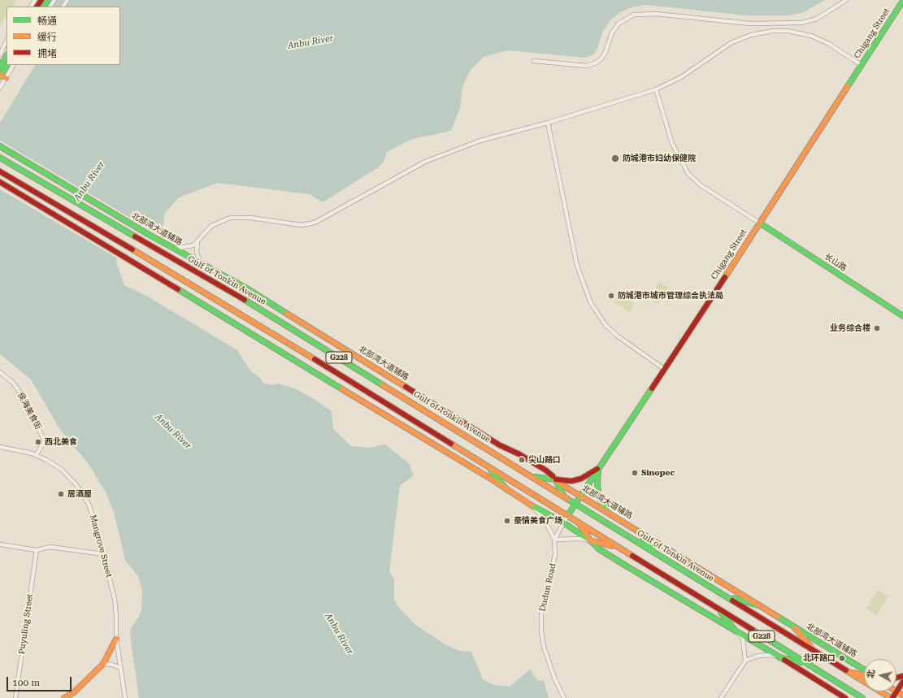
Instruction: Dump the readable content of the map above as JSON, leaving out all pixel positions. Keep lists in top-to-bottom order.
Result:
{
  "streets": {
    "main road": [
      "Chigang Street",
      "北部湾大道辅路",
      "长山路",
      "Gulf of Tonkin Avenue",
      "G228"
    ],
    "street": [
      "侯海美食街",
      "Mangrove Street",
      "Dudun Road",
      "Puyuling Street"
    ]
  },
  "crossings": [
    ["Chigang Street", "北部湾大道辅路"],
    ["Chigang Street", "长山路"],
    ["Chigang Street", "Gulf of Tonkin Avenue"],
    ["Chigang Street", "G228"],
    ["Chigang Street", "Dudun Road"],
    ["G228", "Dudun Road"],
    ["侯海美食街", "Mangrove Street"]
  ],
  "water": ["Anbu River"],
  "places": [
    "防城港市妇幼保健院",
    "防城港市城市管理综合执法局",
    "业务综合楼",
    "西北美食",
    "尖山路口",
    "Sinopec",
    "居酒屋",
    "豪情美食广场",
    "北环路口"
  ],
  "legend": ["畅通", "缓行", "拥堵"],
  "scale_bar": "100 m",
  "north": "left"
}
